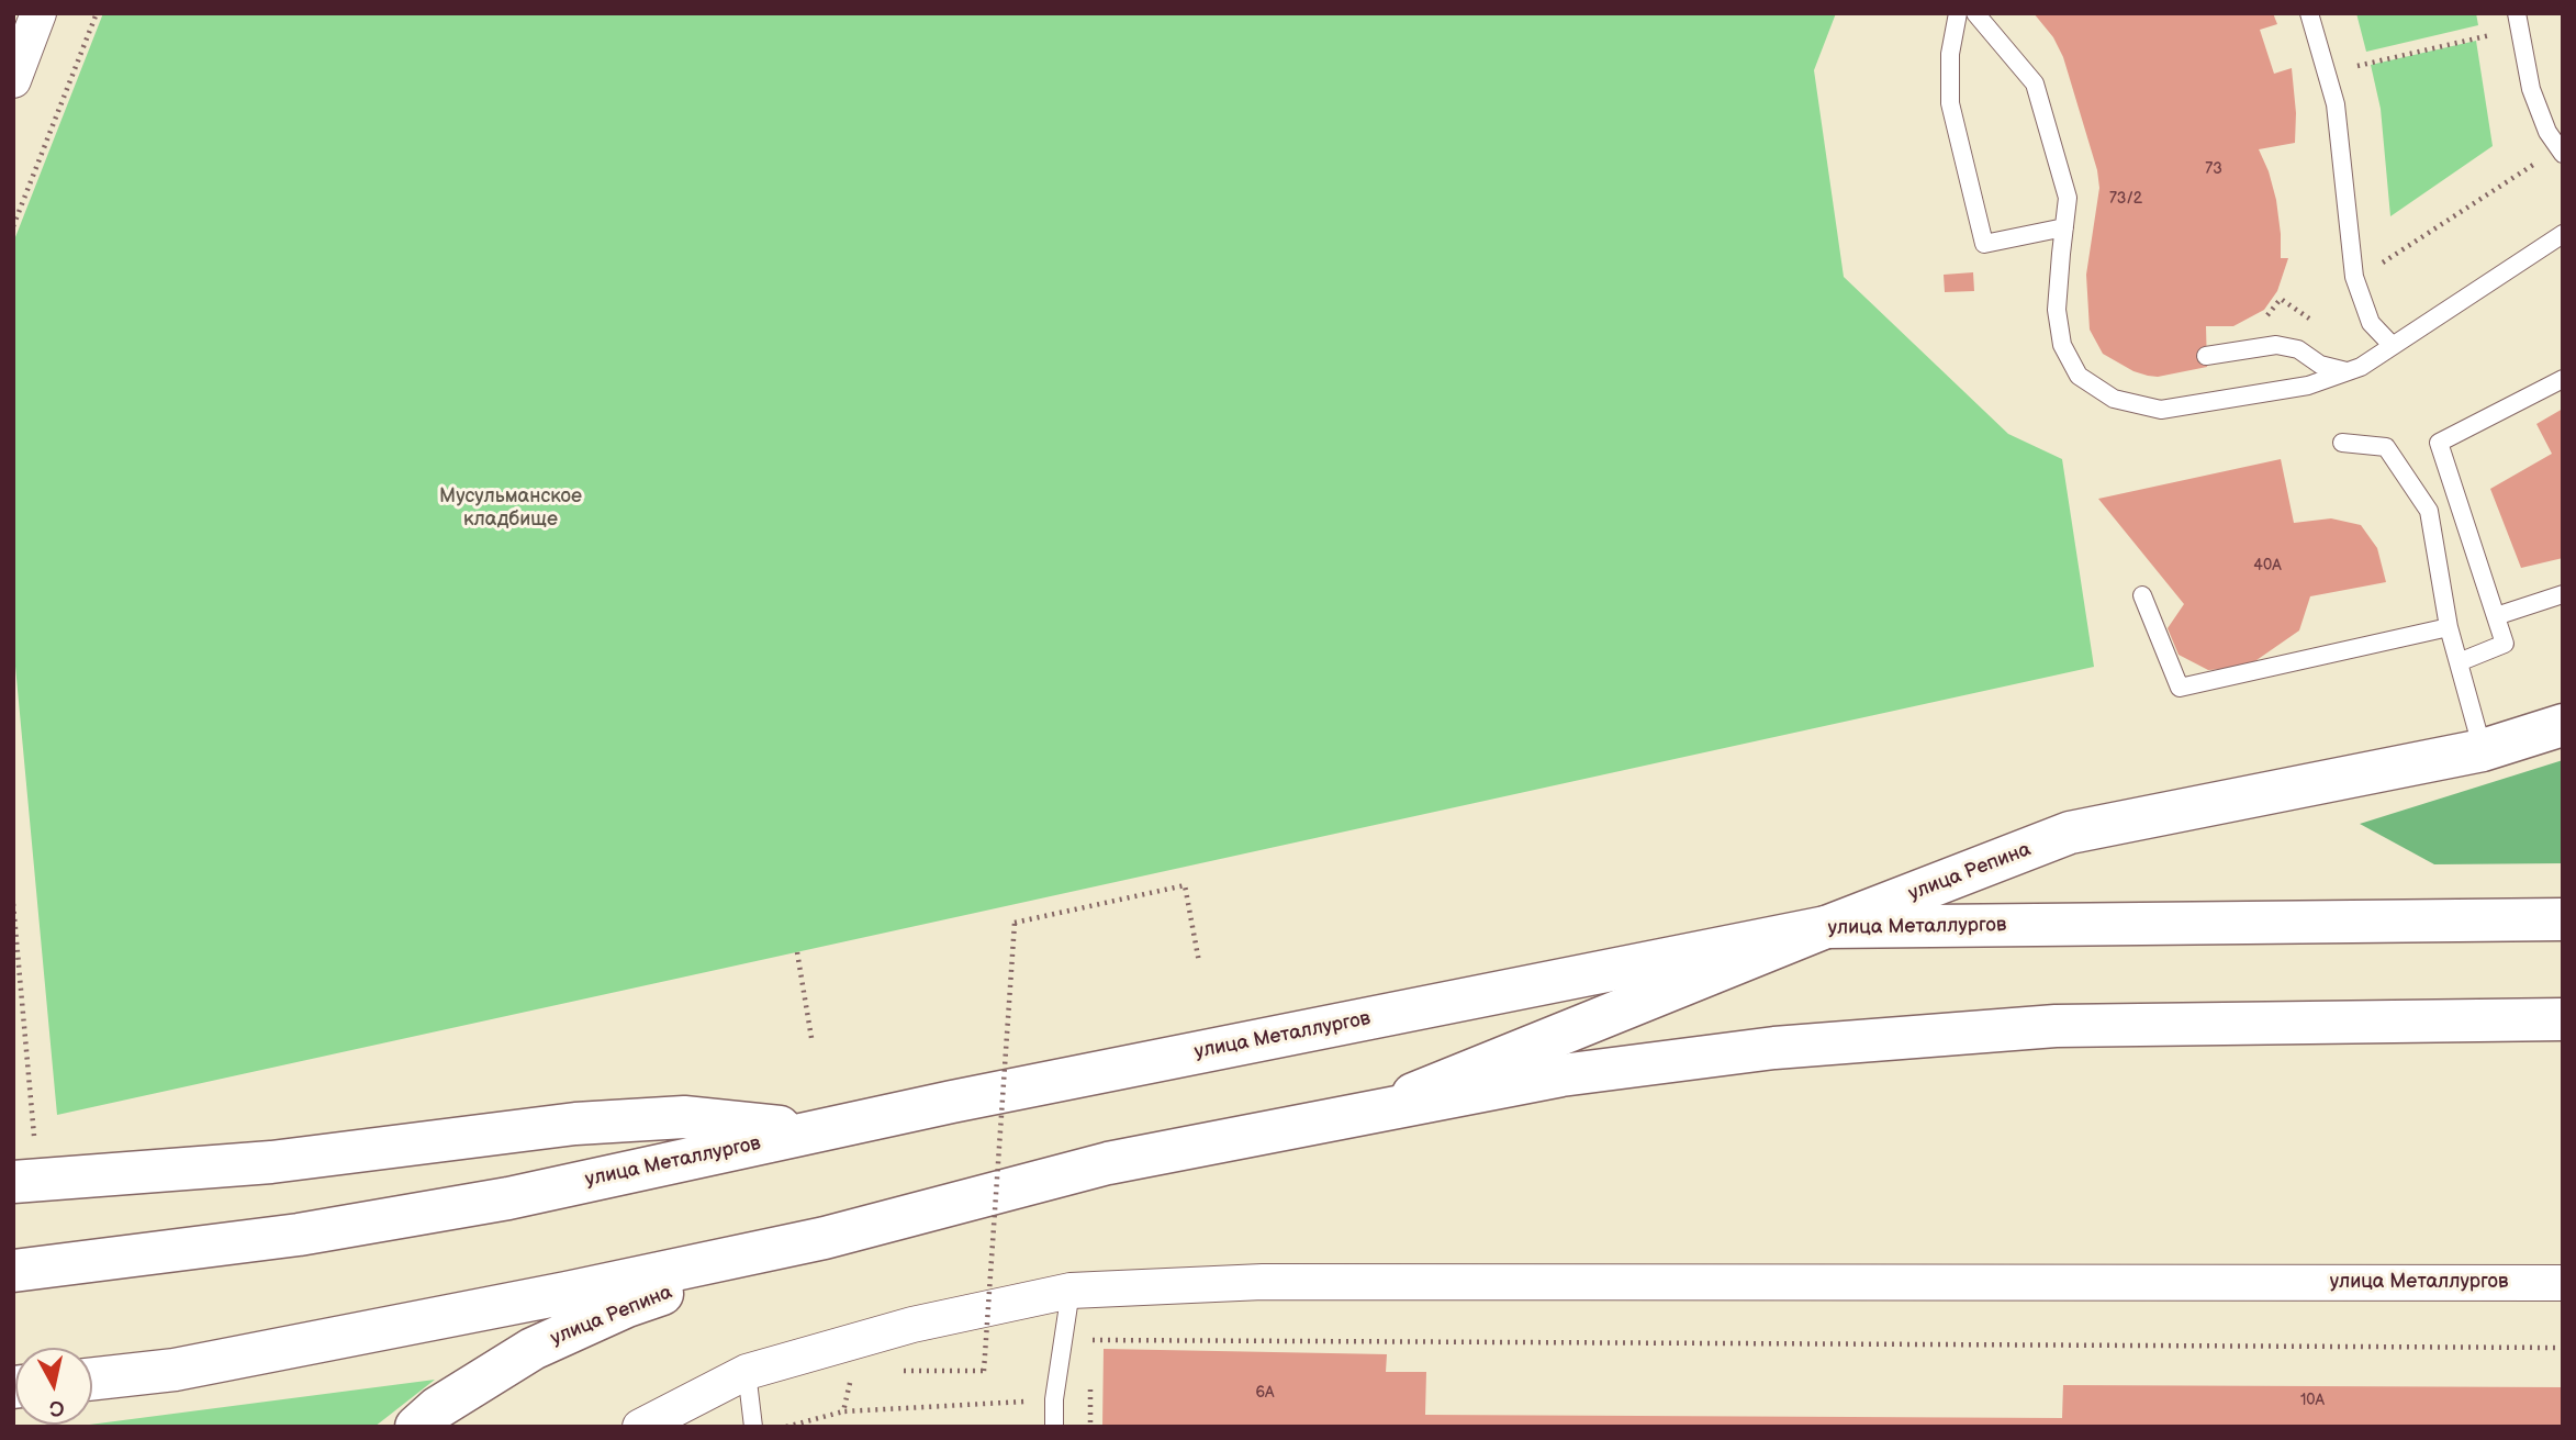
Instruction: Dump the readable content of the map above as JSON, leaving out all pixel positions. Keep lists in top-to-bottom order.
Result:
{
  "streets": {
    "main road": ["улица Репина", "улица Металлургов"]
  },
  "crossings": [
    ["улица Репина", "улица Металлургов"]
  ],
  "parks": ["Мусульманское кладбище"],
  "house_numbers": [
    "73",
    "73/2",
    "40А",
    "6А",
    "10А"
  ],
  "north": "bottom"
}
